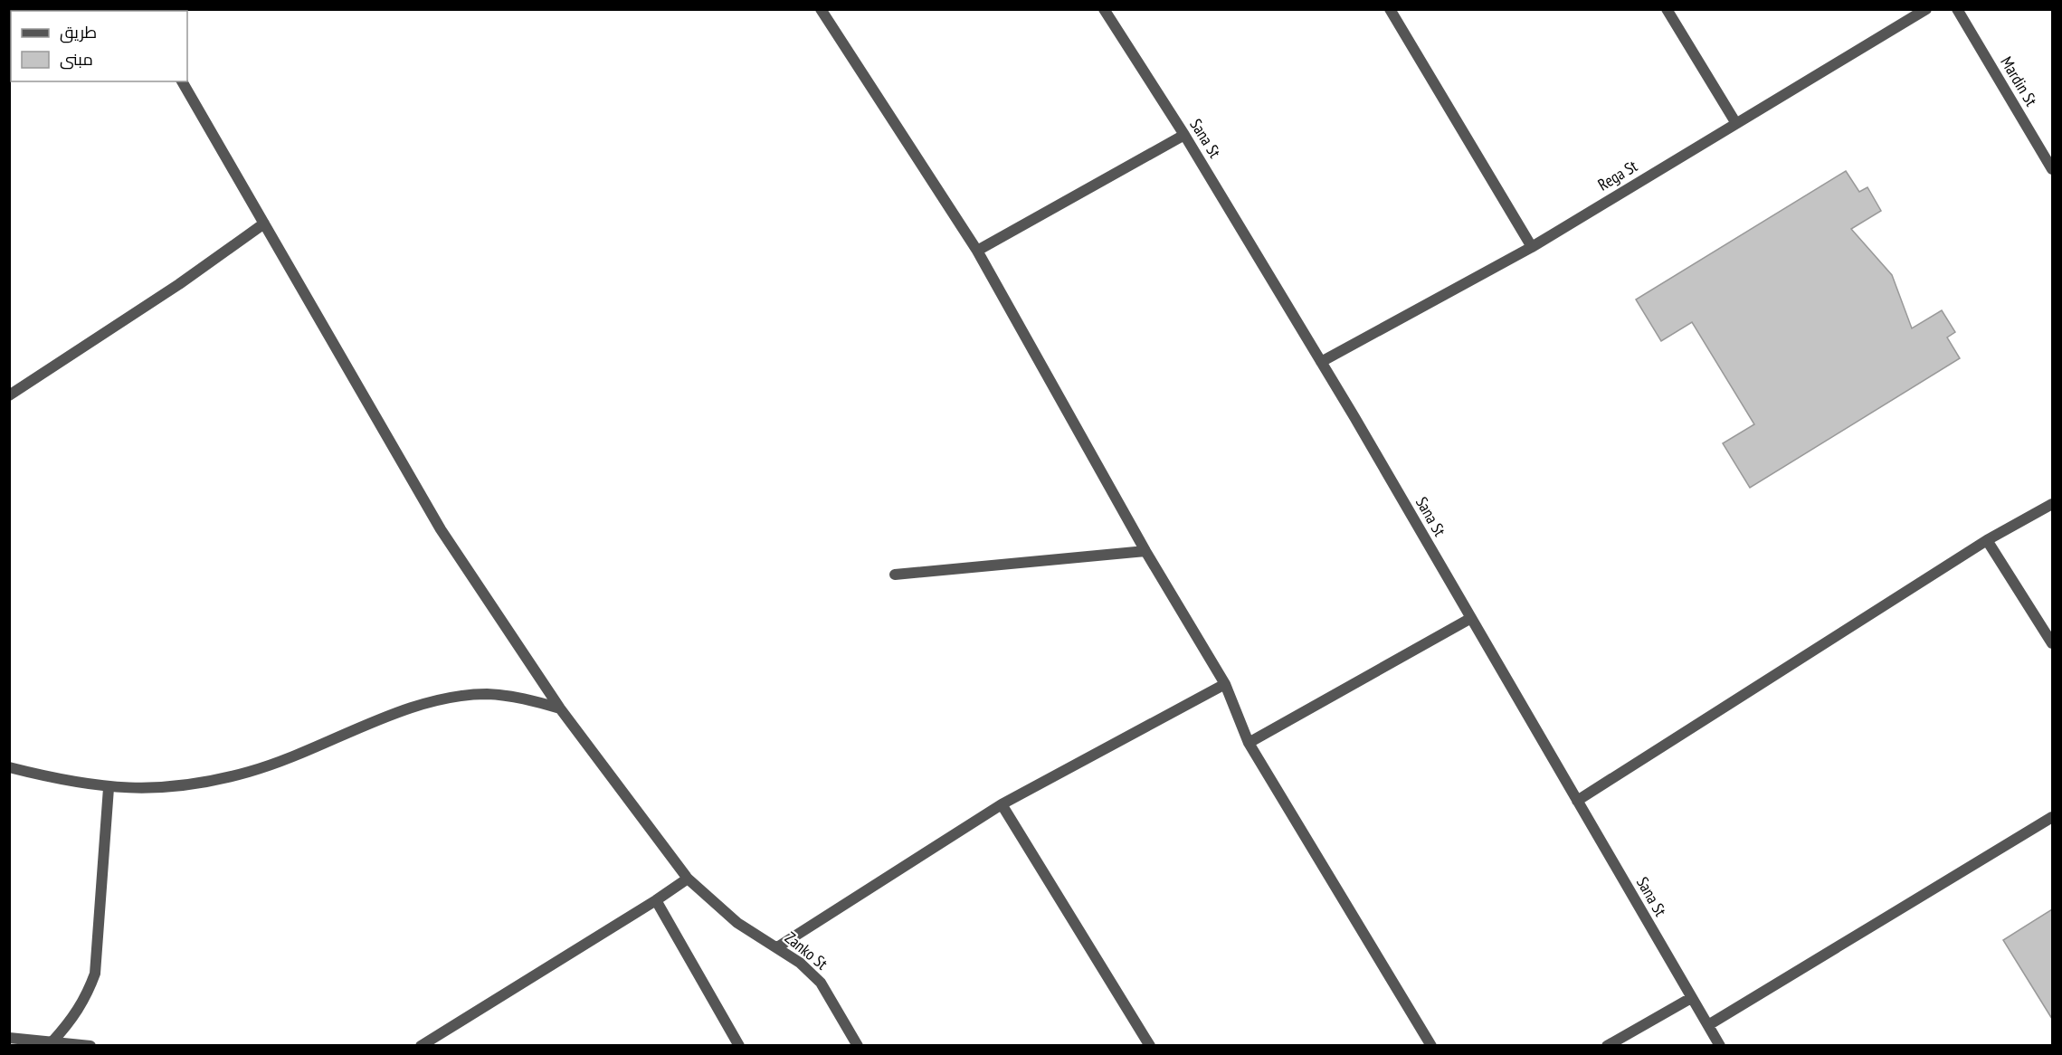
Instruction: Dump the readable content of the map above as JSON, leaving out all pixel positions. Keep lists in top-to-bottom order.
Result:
{
  "streets": {
    "street": [
      "Mardin St",
      "Sana St",
      "Rega St",
      "Zanko St"
    ]
  },
  "crossings": [
    ["Sana St", "Rega St"]
  ],
  "legend": ["طريق", "مبنى"]
}
